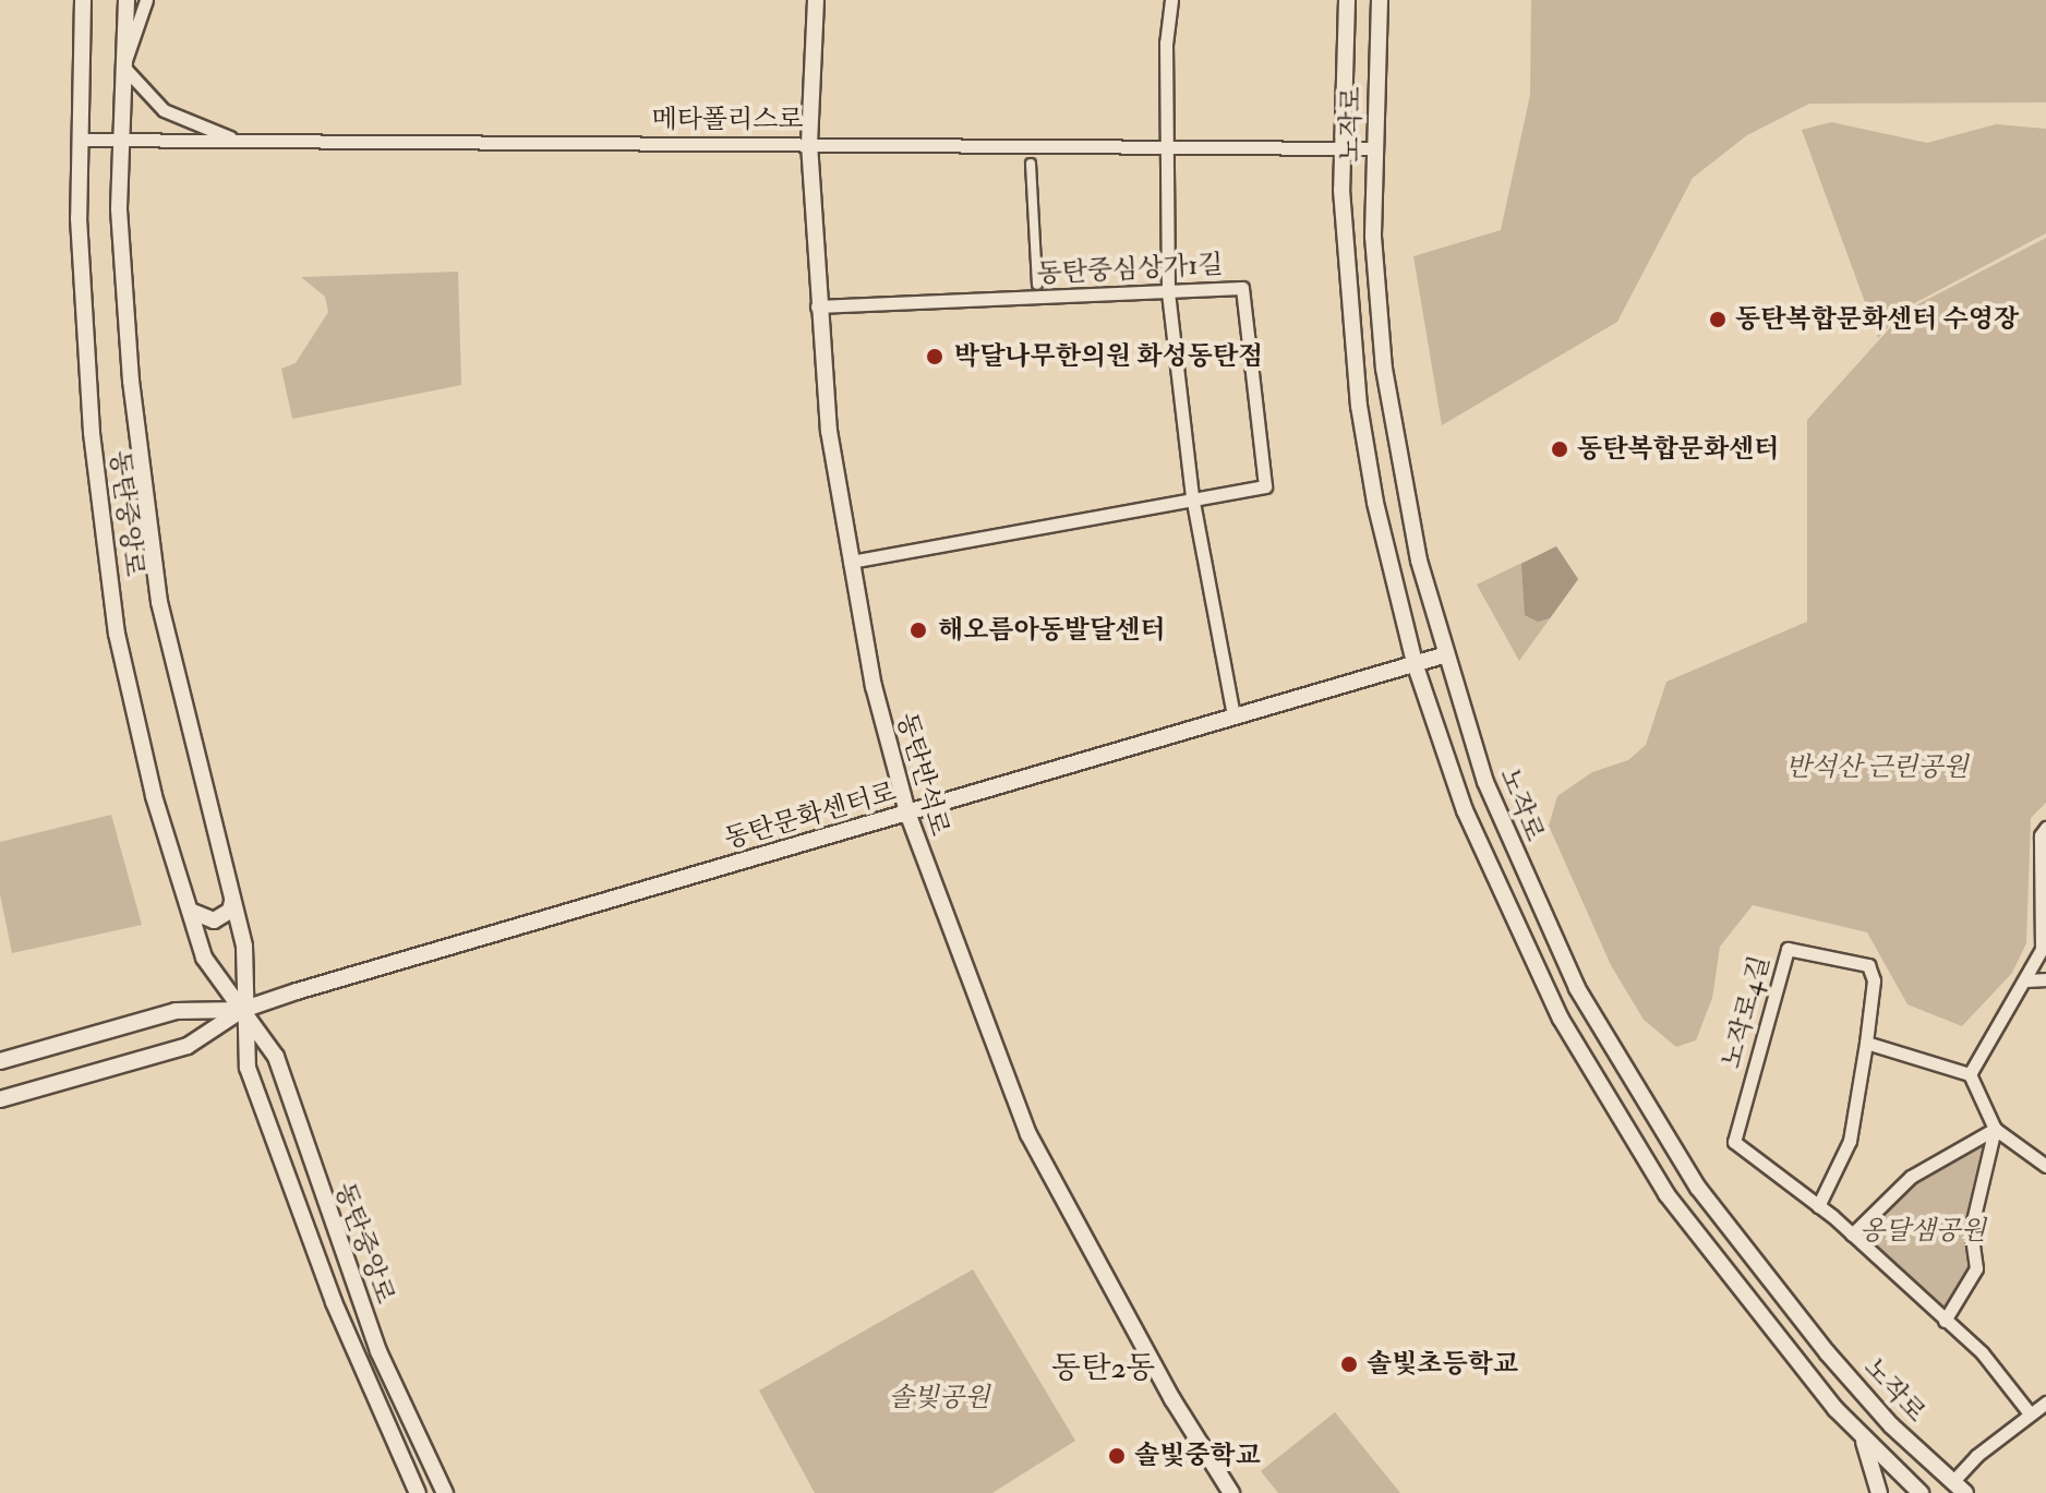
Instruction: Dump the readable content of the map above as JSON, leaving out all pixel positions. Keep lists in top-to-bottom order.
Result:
{
  "streets": {
    "street": [
      "메타폴리스로",
      "노작로",
      "동탄중심상가1길",
      "동탄중앙로",
      "동탄반석로",
      "동탄문화센터로",
      "노작로4길"
    ]
  },
  "crossings": [
    ["메타폴리스로", "노작로"],
    ["메타폴리스로", "동탄중앙로"],
    ["메타폴리스로", "동탄반석로"],
    ["노작로", "동탄문화센터로"],
    ["동탄중심상가1길", "동탄반석로"],
    ["동탄중앙로", "동탄문화센터로"],
    ["동탄반석로", "동탄문화센터로"]
  ],
  "districts": ["동탄2동"],
  "parks": ["반석산 근린공원", "옹달샘공원", "솔빛공원"],
  "places": [
    "동탄복합문화센터 수영장",
    "박달나무한의원 화성동탄점",
    "동탄복합문화센터",
    "해오름아동발달센터",
    "솔빛초등학교",
    "솔빛중학교"
  ]
}
